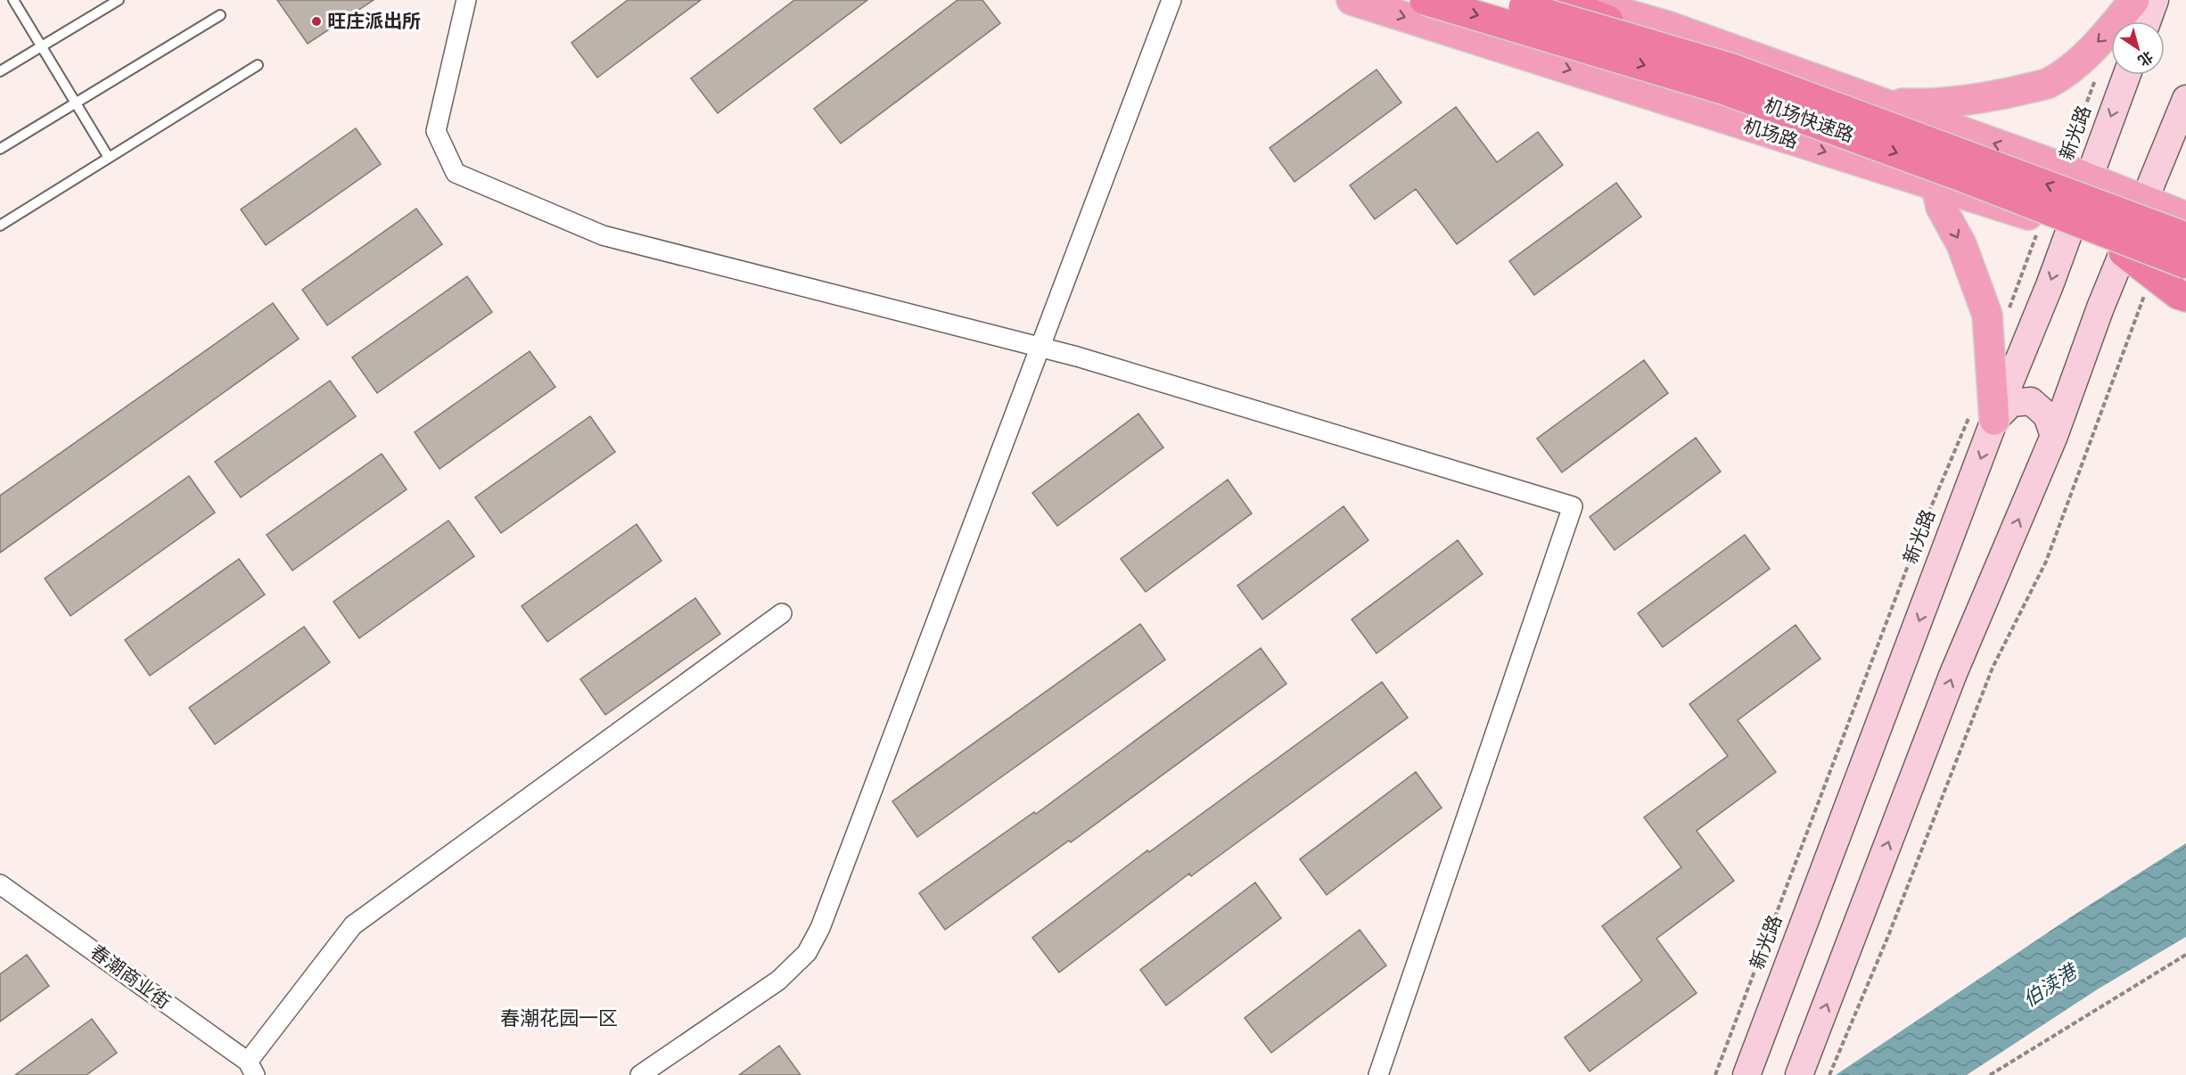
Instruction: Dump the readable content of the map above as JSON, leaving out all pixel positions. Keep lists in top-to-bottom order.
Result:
{
  "streets": {
    "highway": ["机场快速路"],
    "main road": ["新光路", "机场路"],
    "street": ["春潮商业街"]
  },
  "crossings": [
    ["新光路", "机场路"]
  ],
  "districts": ["春潮花园一区"],
  "water": ["伯渎港"],
  "places": ["旺庄派出所"],
  "north": "bottom right"
}
